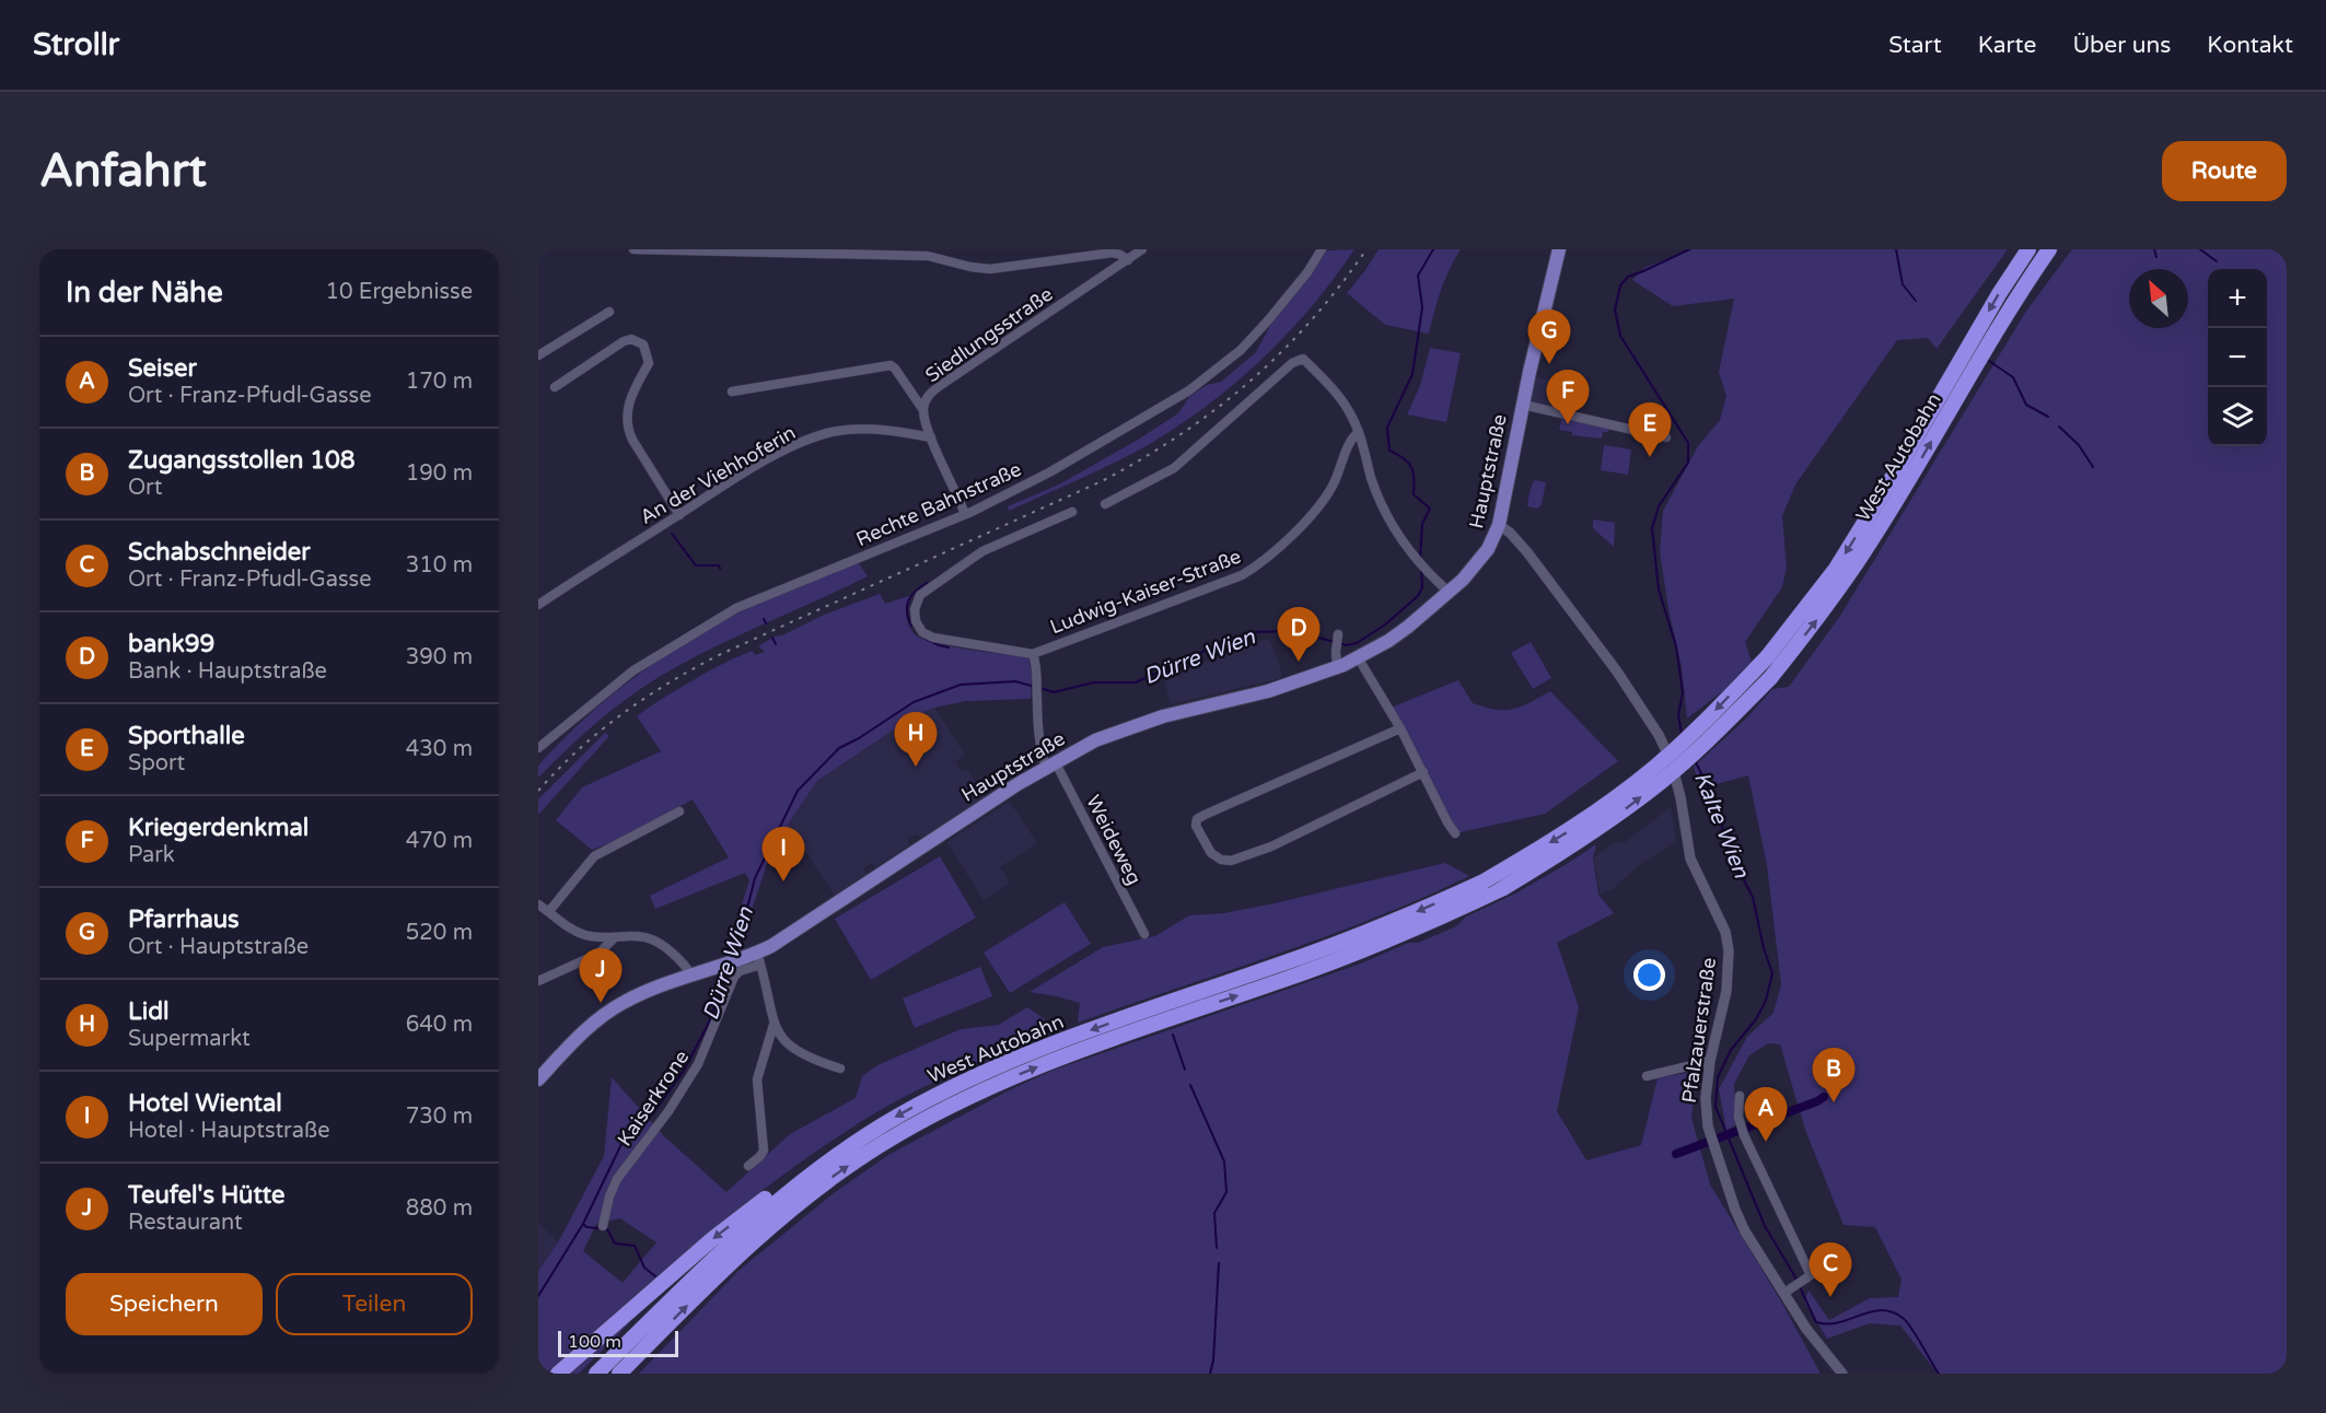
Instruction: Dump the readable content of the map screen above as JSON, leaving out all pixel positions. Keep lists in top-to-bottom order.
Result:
{
  "streets": {
    "highway": ["West Autobahn"],
    "main road": ["Hauptstraße"],
    "street": [
      "Siedlungsstraße",
      "An der Viehhoferin",
      "Rechte Bahnstraße",
      "Ludwig-Kaiser-Straße",
      "Weideweg",
      "Pfalzauerstraße",
      "Kaiserkrone"
    ]
  },
  "crossings": [
    ["Siedlungsstraße", "An der Viehhoferin"],
    ["Siedlungsstraße", "Rechte Bahnstraße"],
    ["Hauptstraße", "Ludwig-Kaiser-Straße"],
    ["Hauptstraße", "Weideweg"],
    ["Hauptstraße", "Pfalzauerstraße"],
    ["Hauptstraße", "Kaiserkrone"],
    ["Ludwig-Kaiser-Straße", "Weideweg"]
  ],
  "water": ["Dürre Wien", "Kalte Wien"],
  "scale_bar": "100 m",
  "north": "top left",
  "page": {
    "header": "Strollr",
    "nav": [
      "Start",
      "Karte",
      "Über uns",
      "Kontakt"
    ],
    "buttons": [
      "Route",
      ["Speichern", "Teilen"]
    ],
    "title": "Anfahrt",
    "heading": ["In der Nähe", "10 Ergebnisse"],
    "map_buttons": ["+", "−"],
    "pins": [
      "G",
      "F",
      "E",
      "D",
      "H",
      "I",
      "J",
      "B",
      "A",
      "C"
    ],
    "list": [
      {
        "mark": "A",
        "name": "Seiser",
        "note": "Ort · Franz-Pfudl-Gasse",
        "value": "170 m"
      },
      {
        "mark": "B",
        "name": "Zugangsstollen 108",
        "note": "Ort",
        "value": "190 m"
      },
      {
        "mark": "C",
        "name": "Schabschneider",
        "note": "Ort · Franz-Pfudl-Gasse",
        "value": "310 m"
      },
      {
        "mark": "D",
        "name": "bank99",
        "note": "Bank · Hauptstraße",
        "value": "390 m"
      },
      {
        "mark": "E",
        "name": "Sporthalle",
        "note": "Sport",
        "value": "430 m"
      },
      {
        "mark": "F",
        "name": "Kriegerdenkmal",
        "note": "Park",
        "value": "470 m"
      },
      {
        "mark": "G",
        "name": "Pfarrhaus",
        "note": "Ort · Hauptstraße",
        "value": "520 m"
      },
      {
        "mark": "H",
        "name": "Lidl",
        "note": "Supermarkt",
        "value": "640 m"
      },
      {
        "mark": "I",
        "name": "Hotel Wiental",
        "note": "Hotel · Hauptstraße",
        "value": "730 m"
      },
      {
        "mark": "J",
        "name": "Teufel's Hütte",
        "note": "Restaurant",
        "value": "880 m"
      }
    ],
    "scale": "100 m"
  }
}
